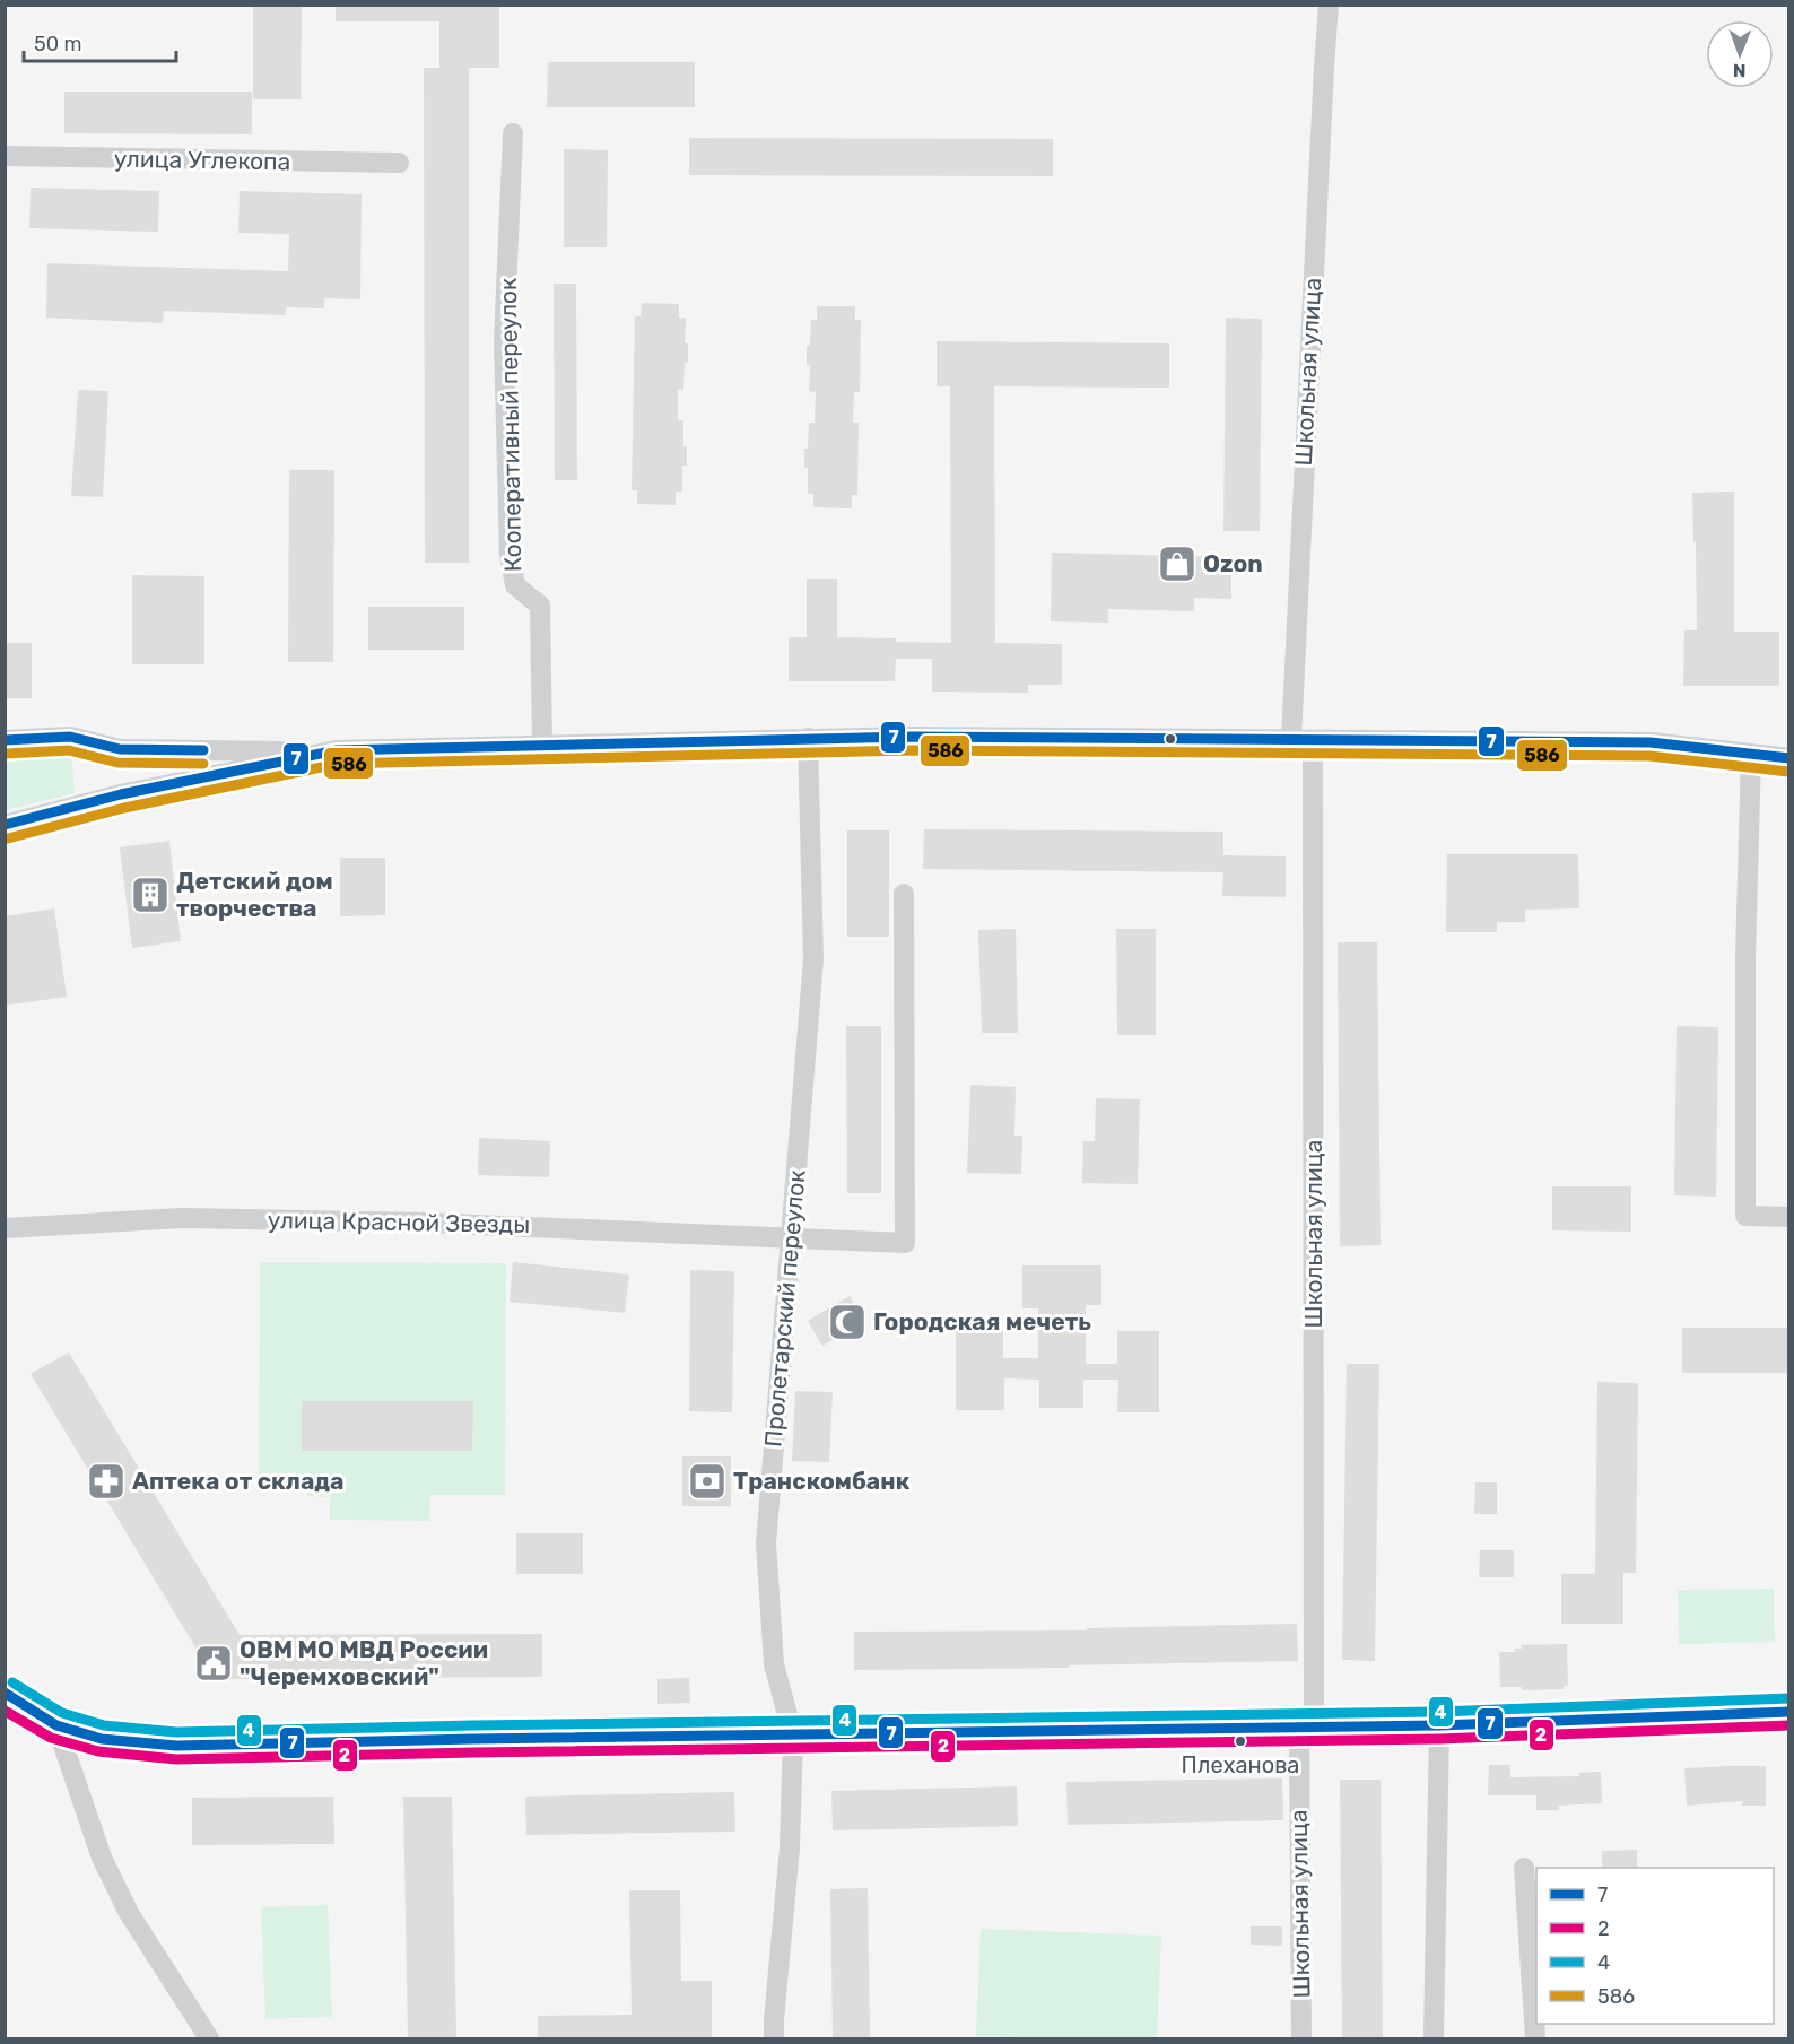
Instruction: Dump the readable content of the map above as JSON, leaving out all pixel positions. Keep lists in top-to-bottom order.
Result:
{
  "streets": {
    "street": [
      "улица Углекопа",
      "Школьная улица",
      "Кооперативный переулок",
      "улица Красной Звезды",
      "Пролетарский переулок"
    ]
  },
  "crossings": [
    ["улица Красной Звезды", "Пролетарский переулок"]
  ],
  "places": {
    "shop": ["Ozon"],
    "building": ["Детский дом творчества"],
    "mosque": ["Городская мечеть"],
    "pharmacy": ["Аптека от склада"],
    "bank": ["Транскомбанк"],
    "public building": ["ОВМ МО МВД России \"Черемховский\""],
    "other": ["Плеханова"]
  },
  "lines": [
    "transit line 7",
    "transit line 586",
    "transit line 4",
    "transit line 2"
  ],
  "legend": [
    "7",
    "2",
    "4",
    "586"
  ],
  "scale_bar": "50 m",
  "north": "bottom"
}
